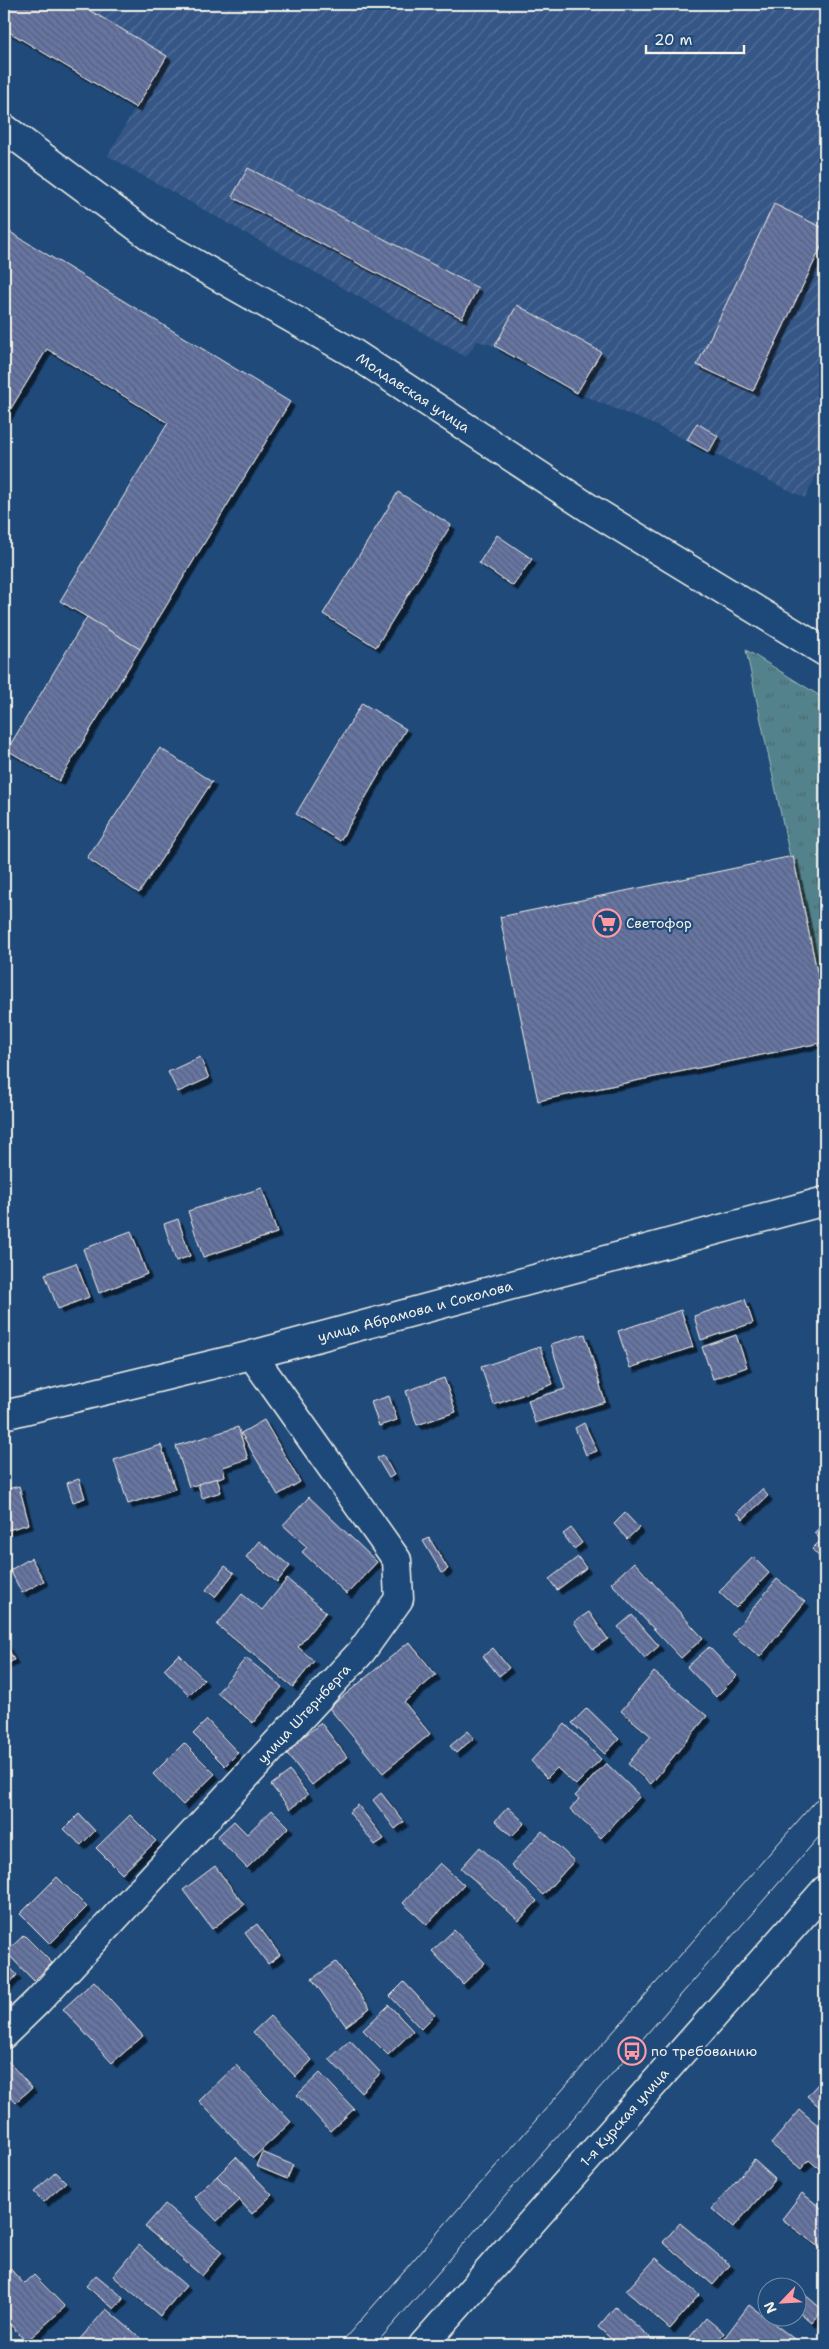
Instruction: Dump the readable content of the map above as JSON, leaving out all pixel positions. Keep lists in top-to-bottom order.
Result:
{
  "streets": {
    "street": [
      "Молдавская улица",
      "улица Абрамова и Соколова",
      "улица Штернберга",
      "1-я Курская улица"
    ]
  },
  "crossings": [
    ["улица Абрамова и Соколова", "улица Штернберга"]
  ],
  "places": {
    "supermarket": ["Светофор"],
    "bus stop": ["по требованию"]
  },
  "scale_bar": "20 m",
  "north": "bottom left"
}
